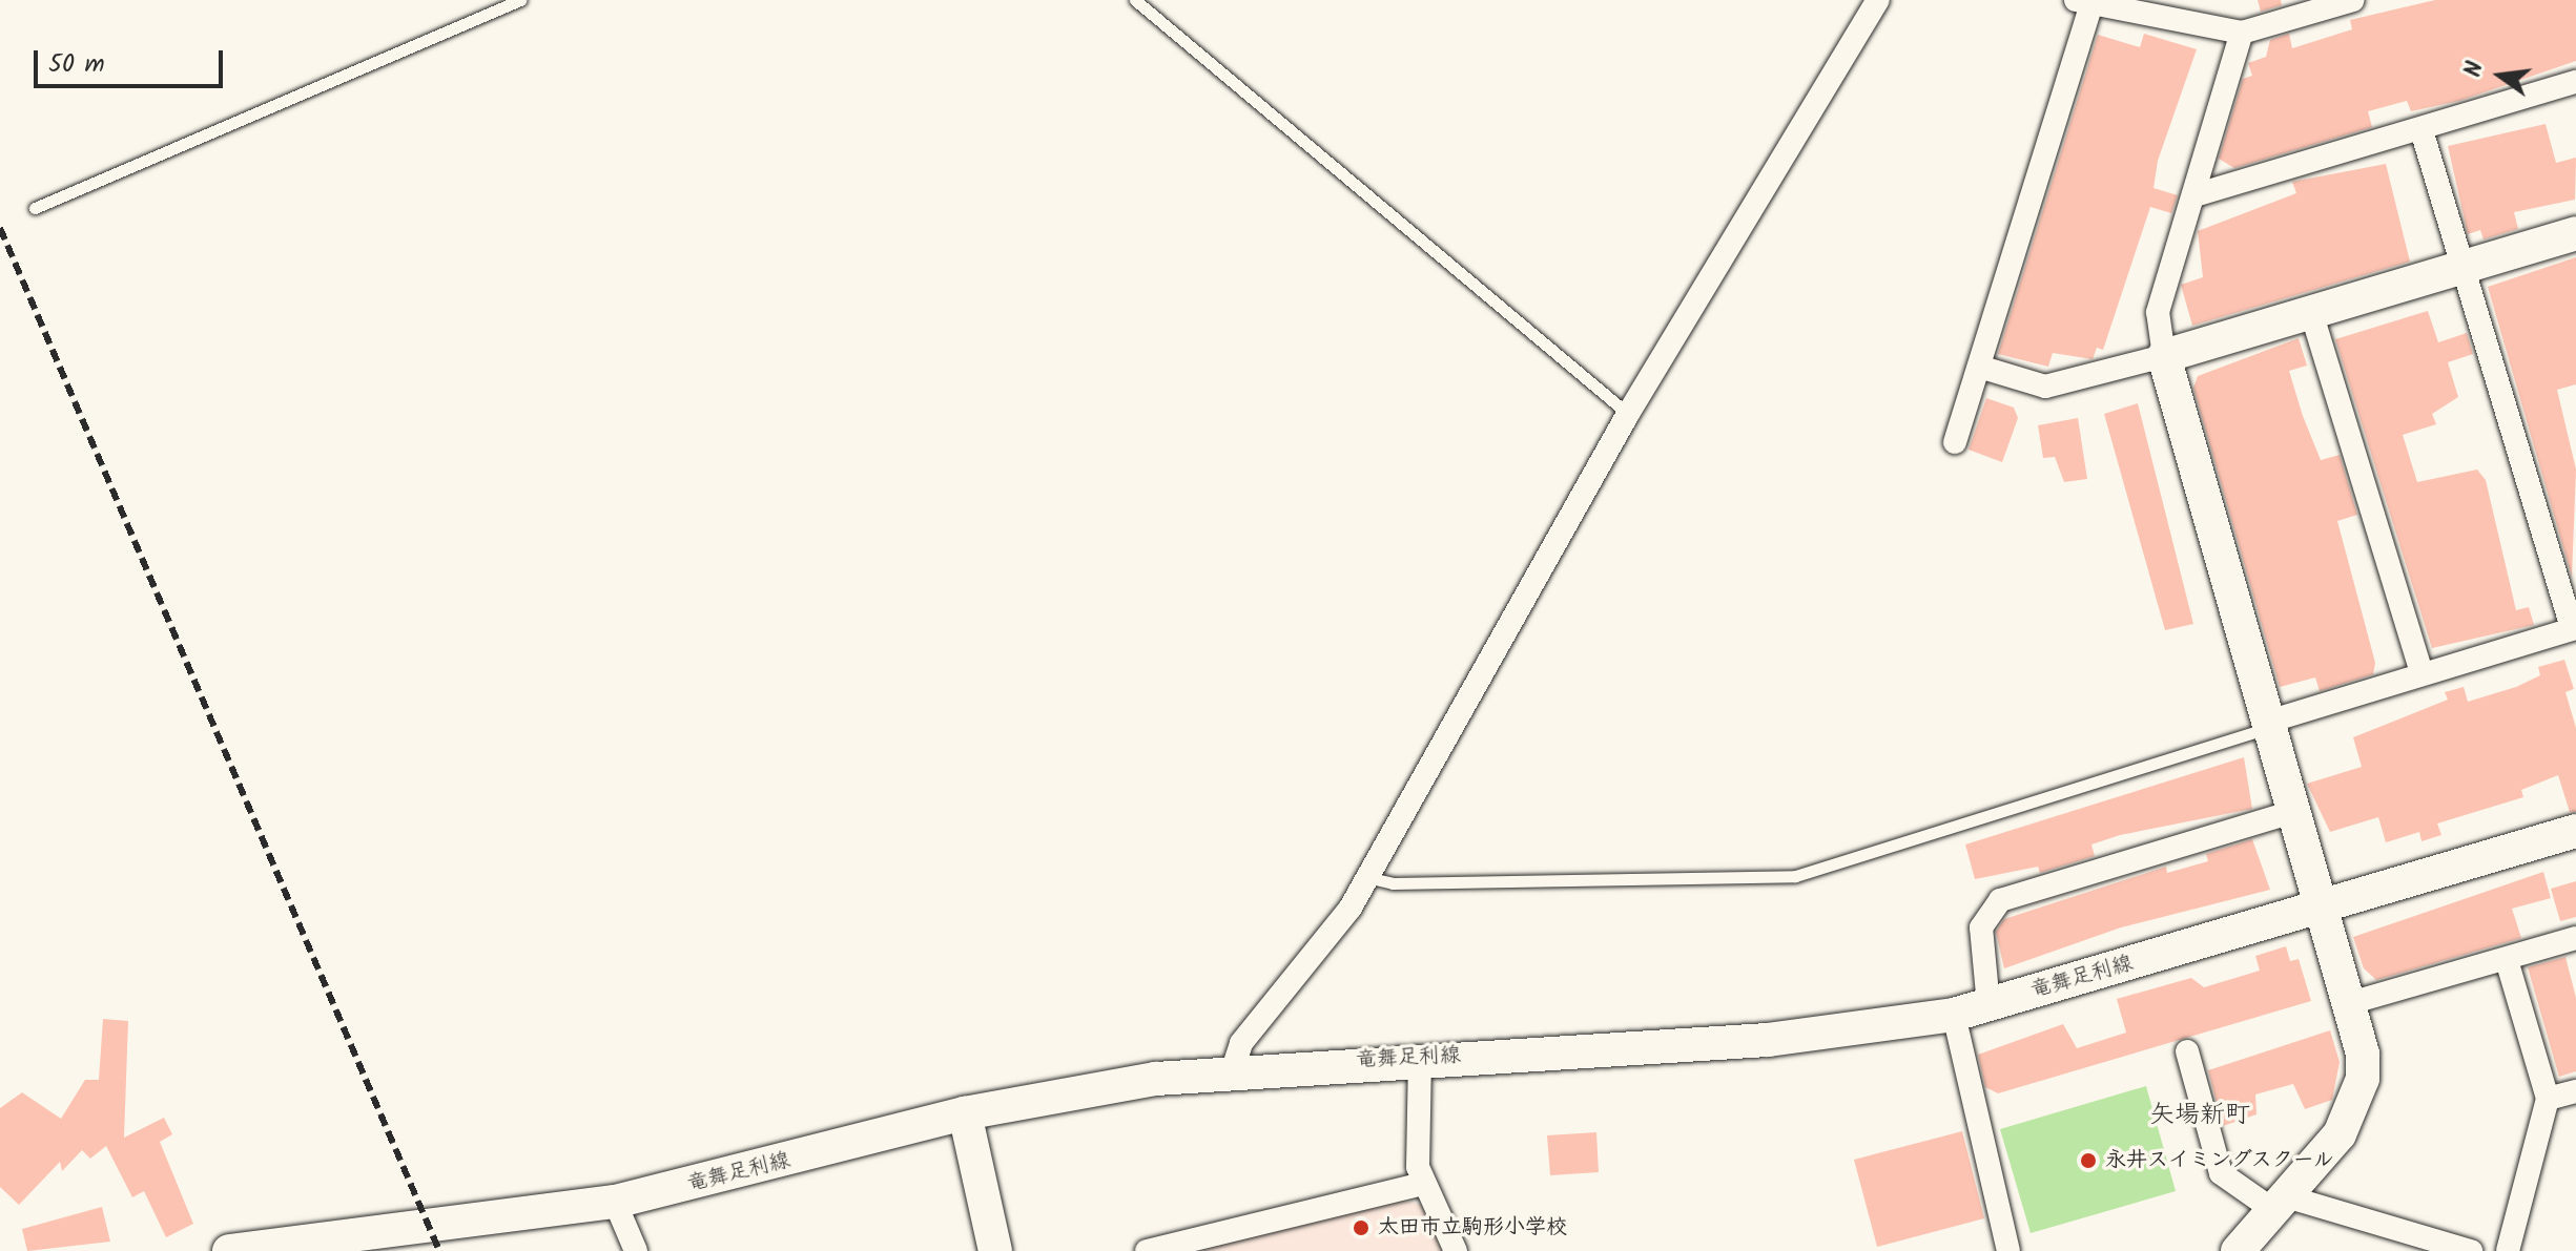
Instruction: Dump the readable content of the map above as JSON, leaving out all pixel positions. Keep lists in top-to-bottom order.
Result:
{
  "streets": {
    "main road": ["竜舞足利線"]
  },
  "districts": ["矢場新町"],
  "places": ["永井スイミングスクール", "太田市立駒形小学校"],
  "scale_bar": "50 m",
  "north": "left"
}
